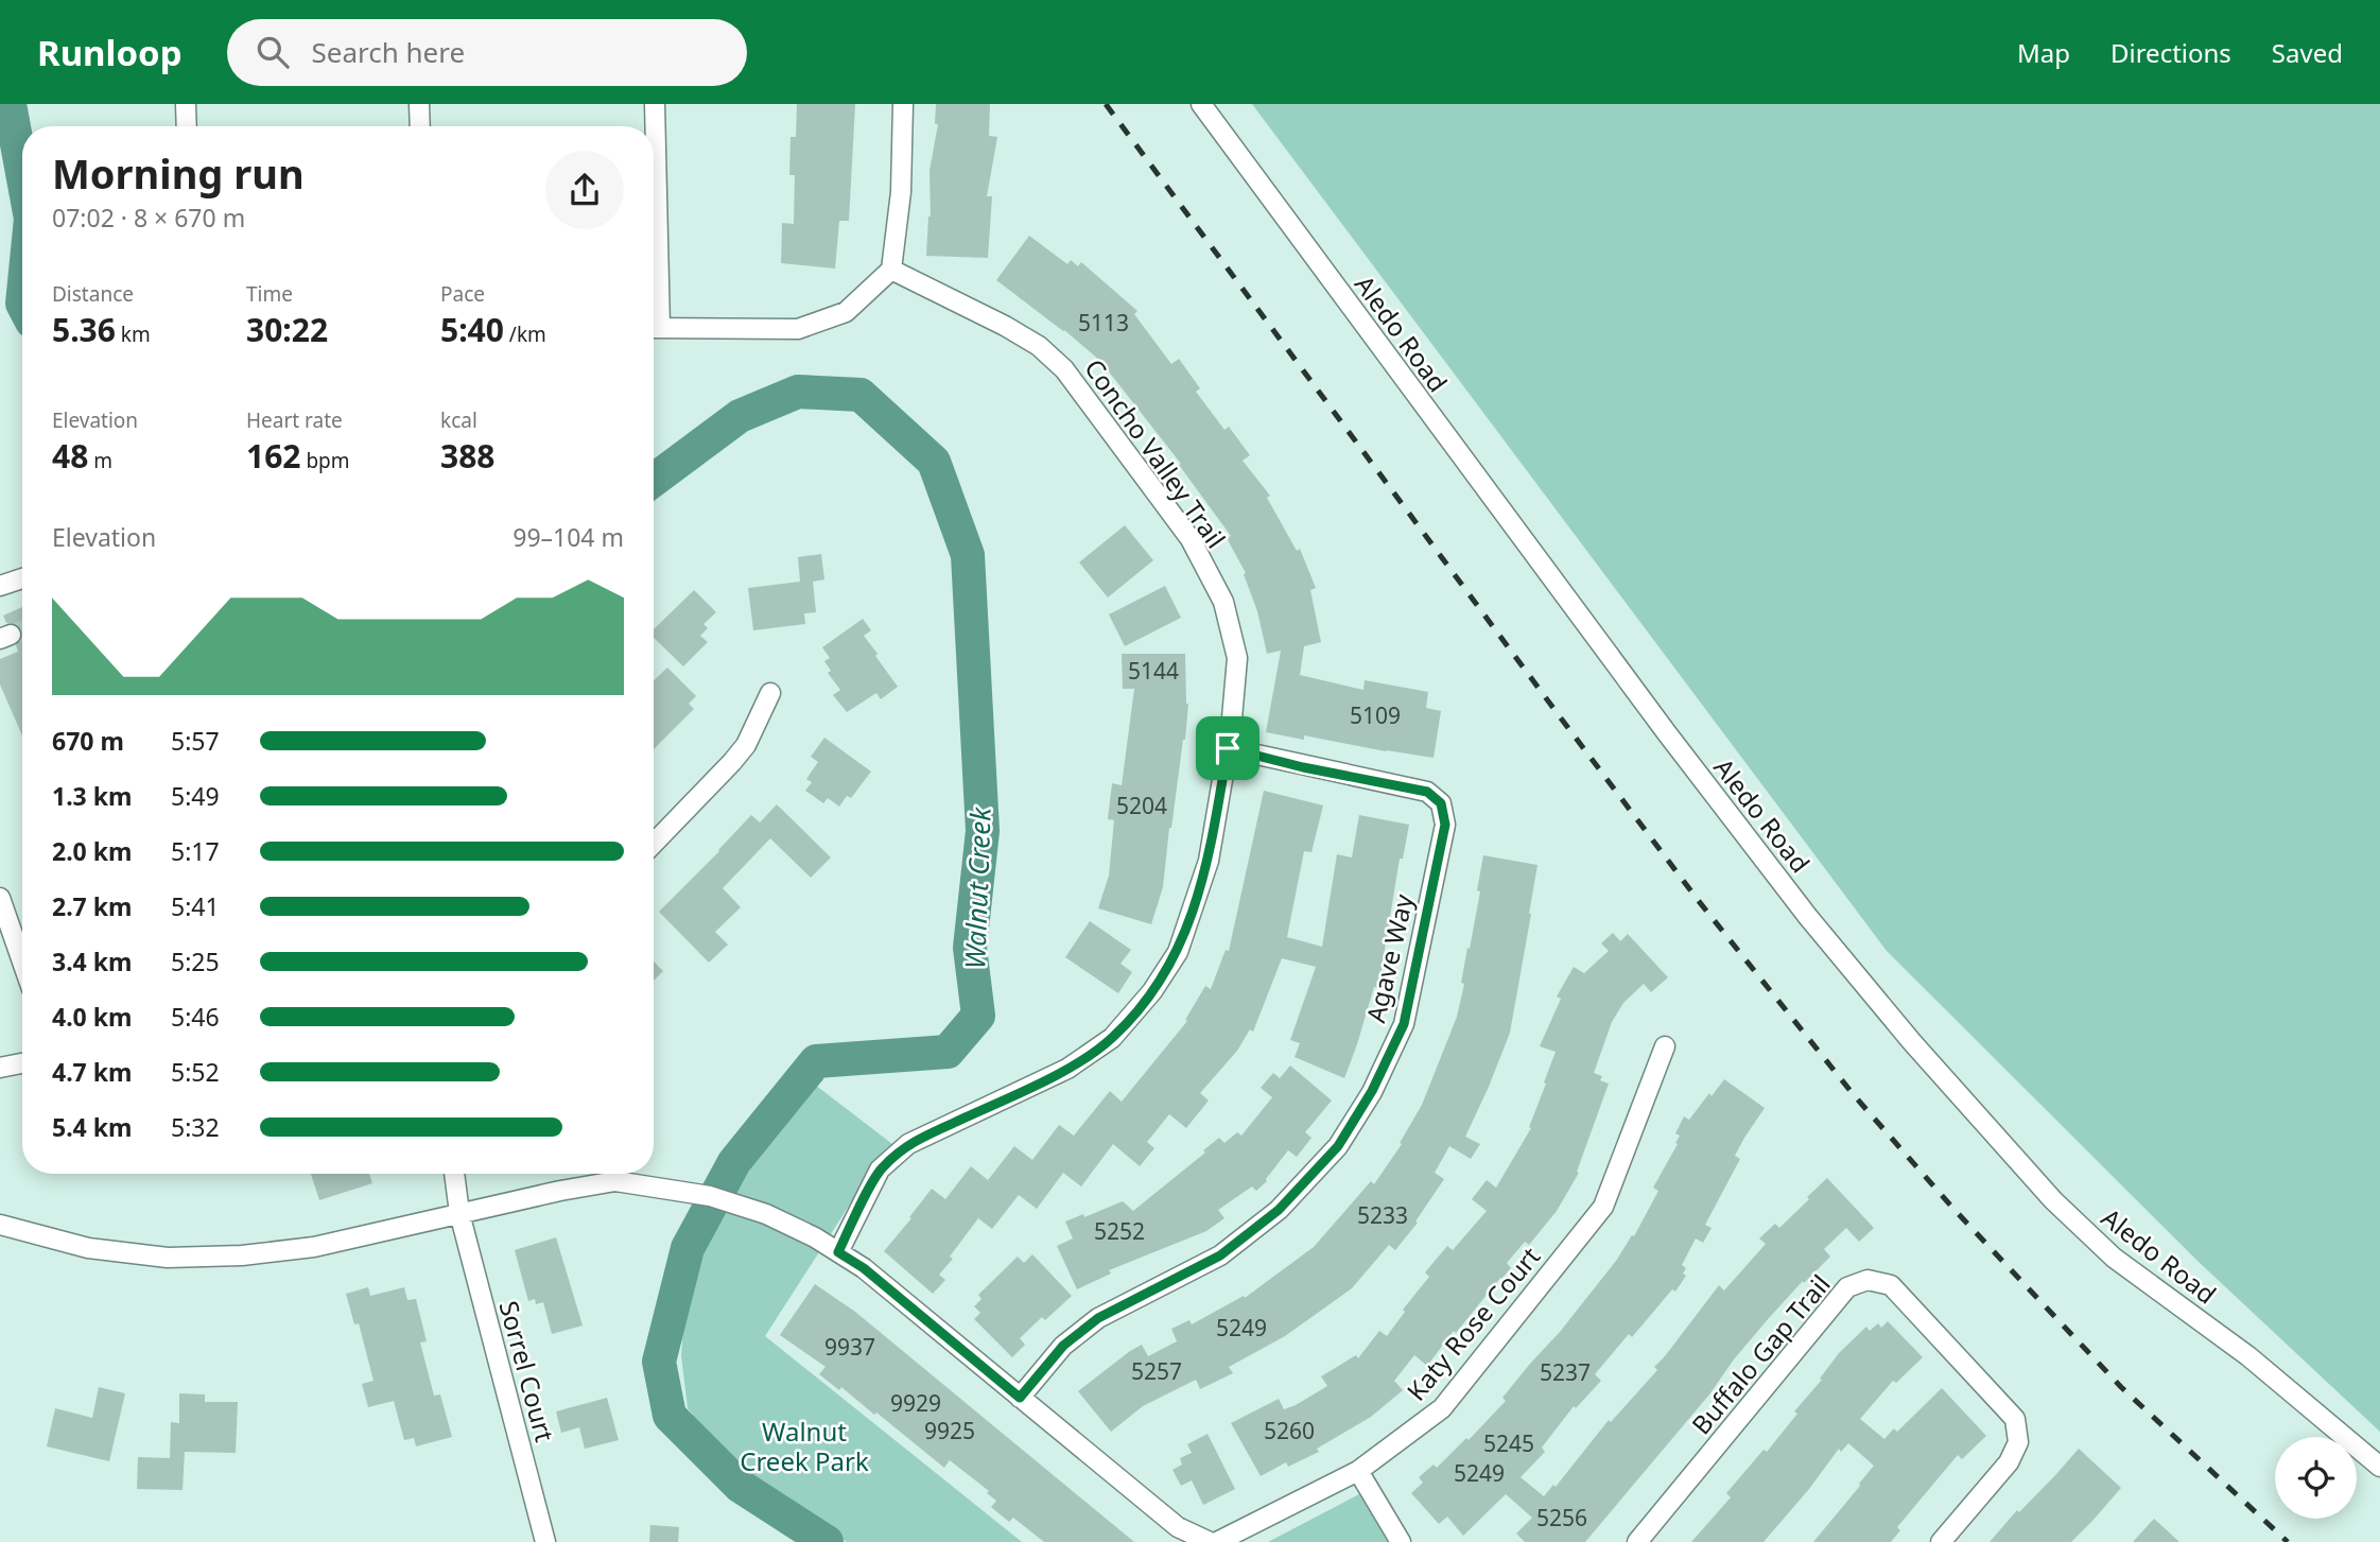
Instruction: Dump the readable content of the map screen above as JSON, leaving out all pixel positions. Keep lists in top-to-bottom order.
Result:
{
  "streets": {
    "street": [
      "Aledo Road",
      "Concho Valley Trail",
      "Agave Way",
      "Katy Rose Court",
      "Buffalo Gap Trail",
      "Sorrel Court"
    ]
  },
  "crossings": [
    ["Concho Valley Trail", "Agave Way"]
  ],
  "water": ["Walnut Creek"],
  "parks": ["Walnut Creek Park"],
  "house_numbers": [
    "5113",
    "5144",
    "5109",
    "5204",
    "5233",
    "5252",
    "5249",
    "9937",
    "5257",
    "5237",
    "9929",
    "9925",
    "5260",
    "5245",
    "5249",
    "5256"
  ],
  "page": {
    "header": "Runloop",
    "search": "Search here",
    "nav": ["Map", "Directions", "Saved"],
    "heading": ["Morning run", "07:02 · 8 × 670 m"],
    "stats": [
      ["Distance", "5.36 km"],
      ["Time", "30:22"],
      ["Pace", "5:40 /km"],
      ["Elevation", "48 m"],
      ["Heart rate", "162 bpm"],
      ["kcal", "388"]
    ],
    "chart": ["Elevation", "99–104 m"],
    "list": [
      {
        "name": "670 m",
        "note": "5:57"
      },
      {
        "name": "1.3 km",
        "note": "5:49"
      },
      {
        "name": "2.0 km",
        "note": "5:17"
      },
      {
        "name": "2.7 km",
        "note": "5:41"
      },
      {
        "name": "3.4 km",
        "note": "5:25"
      },
      {
        "name": "4.0 km",
        "note": "5:46"
      },
      {
        "name": "4.7 km",
        "note": "5:52"
      },
      {
        "name": "5.4 km",
        "note": "5:32"
      }
    ]
  }
}
